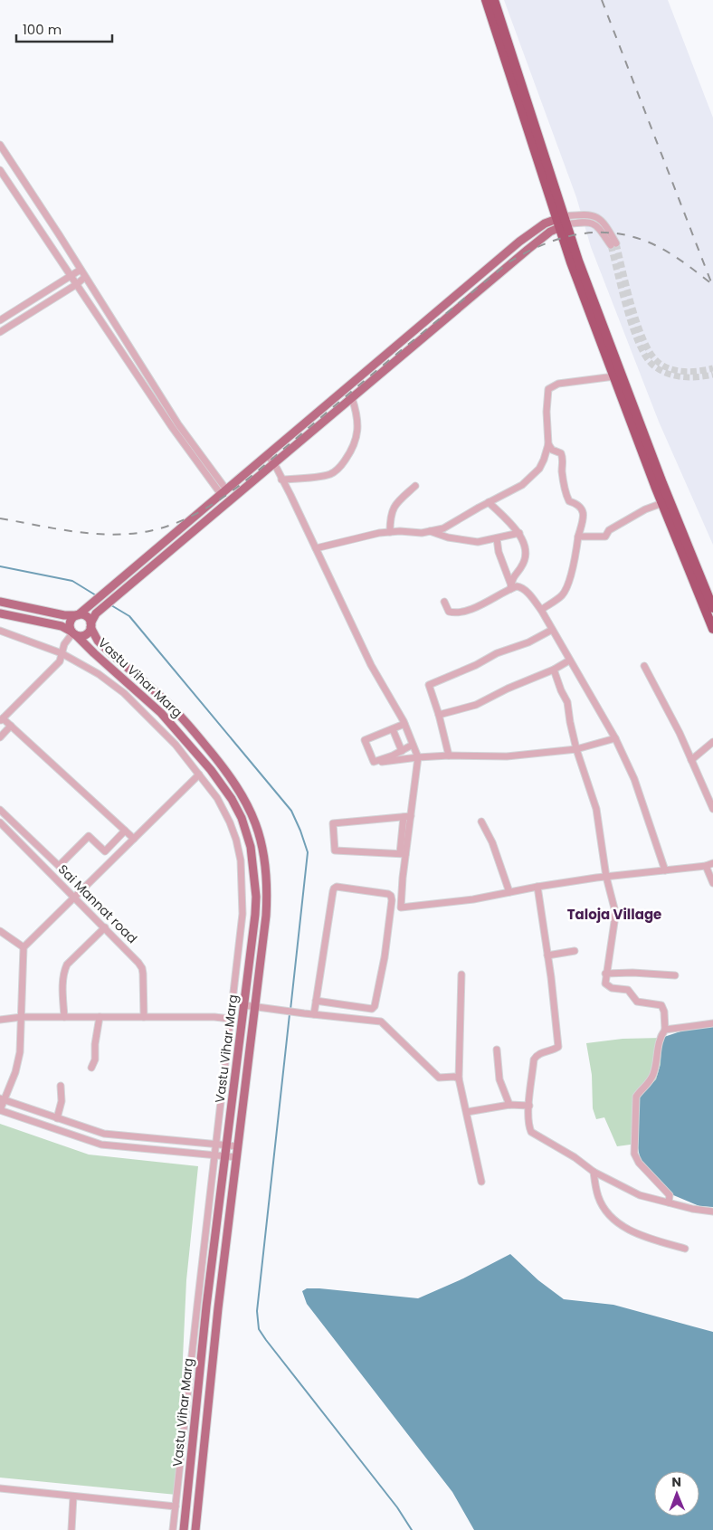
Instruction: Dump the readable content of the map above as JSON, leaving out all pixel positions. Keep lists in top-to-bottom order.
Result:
{
  "streets": {
    "main road": ["Vastu Vihar Marg"],
    "street": ["Sai Mannat road"]
  },
  "districts": ["Taloja Village"],
  "scale_bar": "100 m",
  "north": "top"
}
